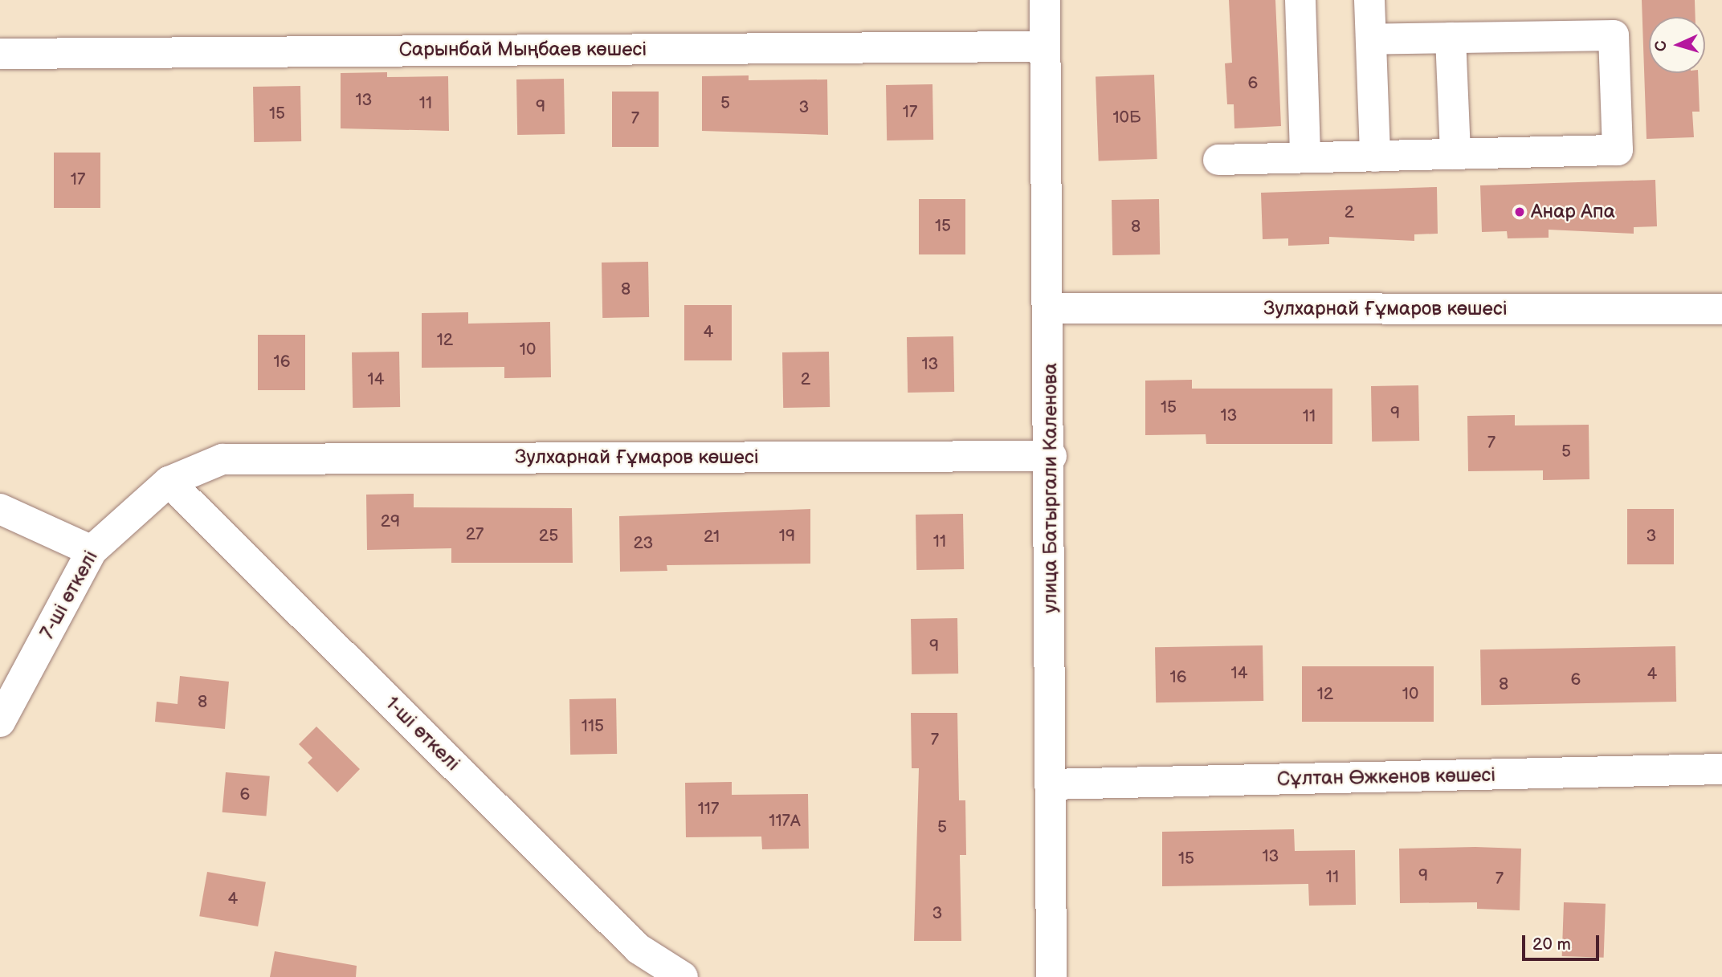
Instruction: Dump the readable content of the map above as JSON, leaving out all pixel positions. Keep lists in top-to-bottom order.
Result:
{
  "streets": {
    "street": [
      "Сарынбай Мыңбаев көшесі",
      "Зулхарнай Ғұмаров көшесі",
      "улица Батыргали Каленова",
      "7-ші өткелі",
      "1-ші өткелі",
      "Сұлтан Өжкенов көшесі"
    ]
  },
  "crossings": [
    ["Сарынбай Мыңбаев көшесі", "улица Батыргали Каленова"],
    ["Зулхарнай Ғұмаров көшесі", "улица Батыргали Каленова"],
    ["Зулхарнай Ғұмаров көшесі", "7-ші өткелі"],
    ["улица Батыргали Каленова", "Сұлтан Өжкенов көшесі"],
    ["7-ші өткелі", "1-ші өткелі"]
  ],
  "places": ["Анар Апа"],
  "house_numbers": [
    "6",
    "13",
    "11",
    "5",
    "9",
    "3",
    "17",
    "15",
    "10Б",
    "7",
    "17",
    "2",
    "15",
    "8",
    "8",
    "4",
    "12",
    "10",
    "16",
    "13",
    "14",
    "2",
    "15",
    "9",
    "13",
    "11",
    "7",
    "5",
    "29",
    "27",
    "25",
    "19",
    "3",
    "21",
    "11",
    "23",
    "9",
    "14",
    "4",
    "16",
    "6",
    "8",
    "12",
    "10",
    "8",
    "115",
    "7",
    "6",
    "117",
    "117А",
    "5",
    "13",
    "15",
    "9",
    "11",
    "7",
    "4",
    "3"
  ],
  "scale_bar": "20 m",
  "north": "left"
}
